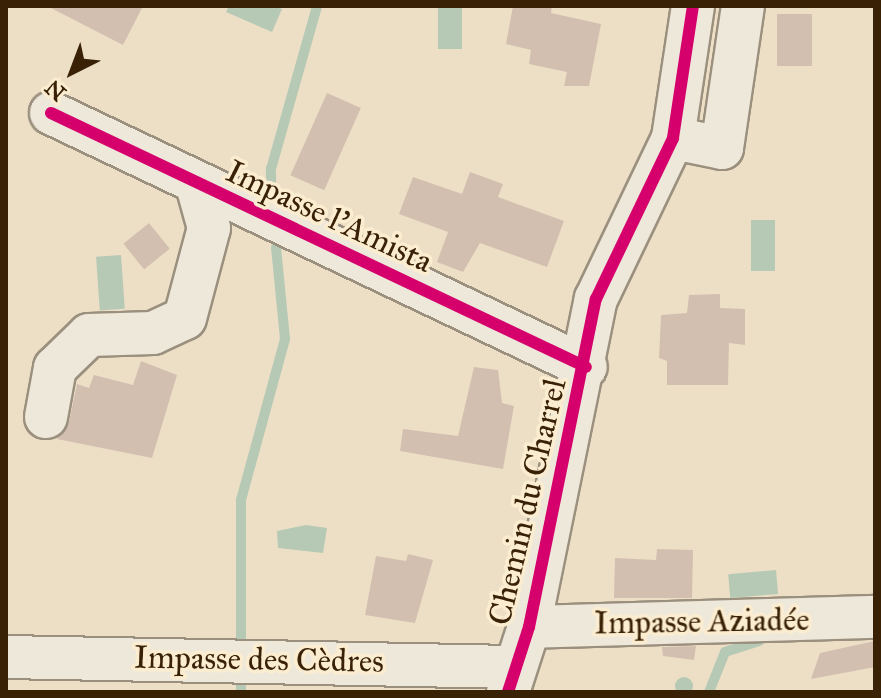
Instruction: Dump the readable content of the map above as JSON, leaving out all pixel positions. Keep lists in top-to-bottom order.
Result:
{
  "streets": {
    "street": [
      "Impasse l'Amista",
      "Chemin du Charrel",
      "Impasse Aziadée",
      "Impasse des Cèdres"
    ]
  },
  "crossings": [
    ["Impasse l'Amista", "Chemin du Charrel"],
    ["Chemin du Charrel", "Impasse Aziadée"],
    ["Chemin du Charrel", "Impasse des Cèdres"]
  ],
  "north": "bottom left"
}
